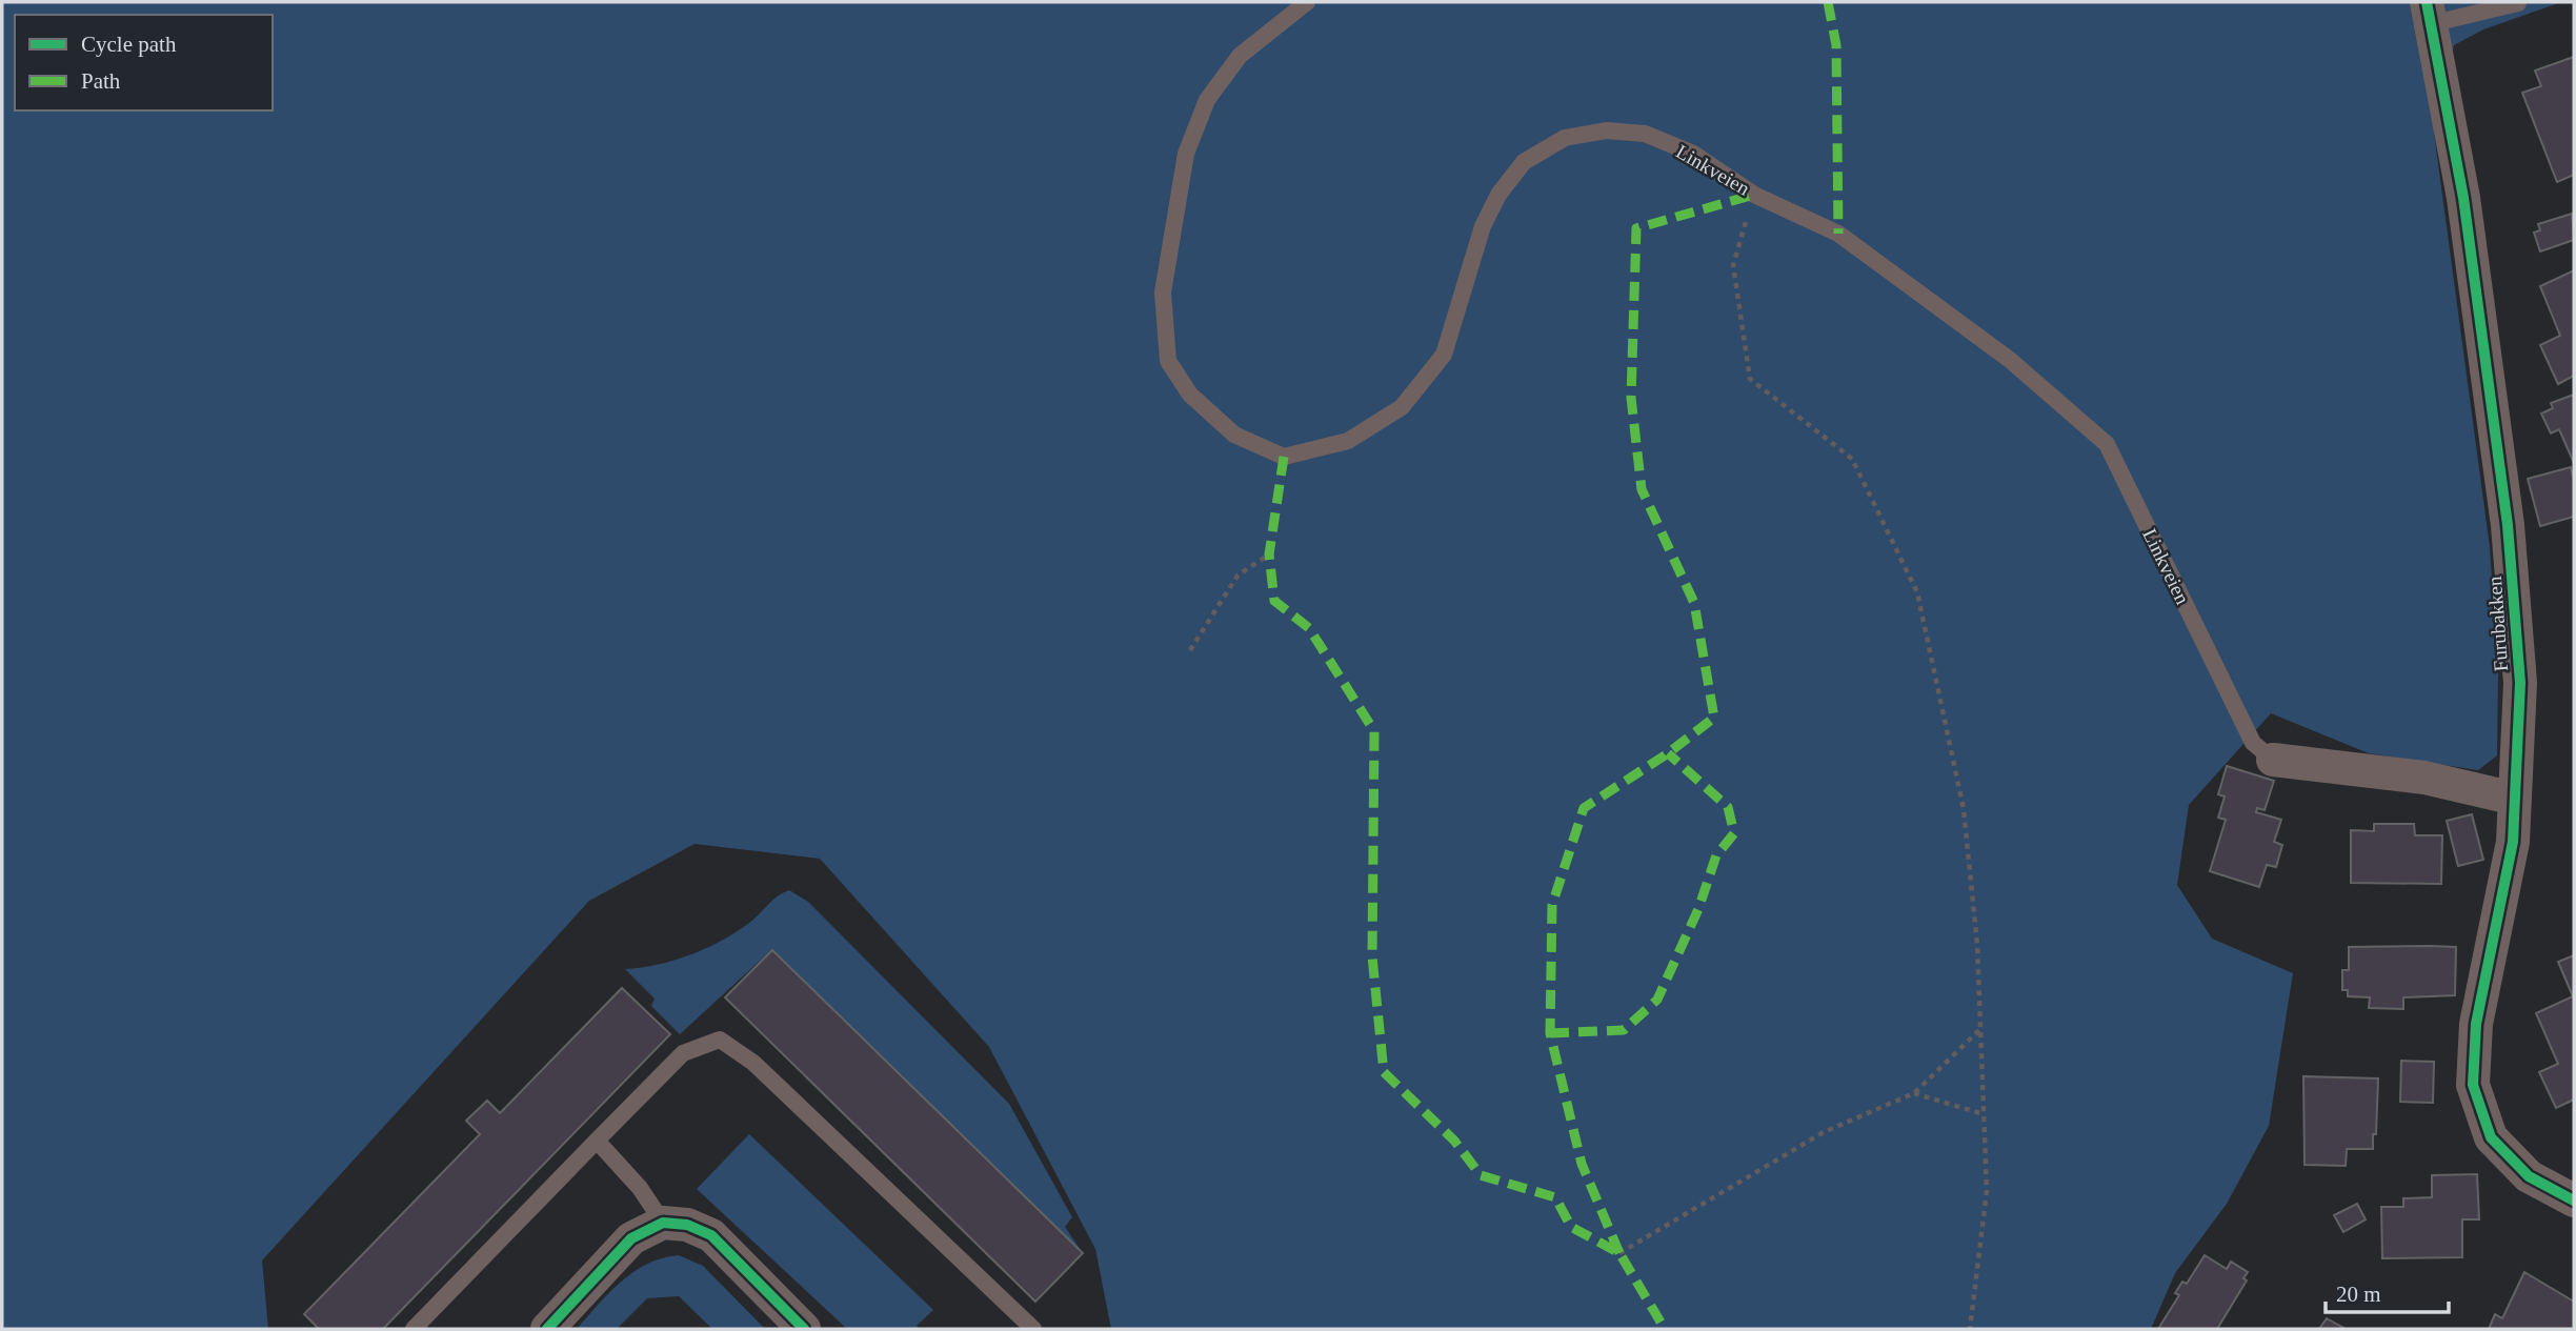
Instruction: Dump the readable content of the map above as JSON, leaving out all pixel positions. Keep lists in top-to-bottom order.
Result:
{
  "streets": {
    "street": ["Linkveien", "Furubakken"]
  },
  "crossings": [
    ["Linkveien", "Furubakken"]
  ],
  "legend": ["Cycle path", "Path"],
  "scale_bar": "20 m"
}
